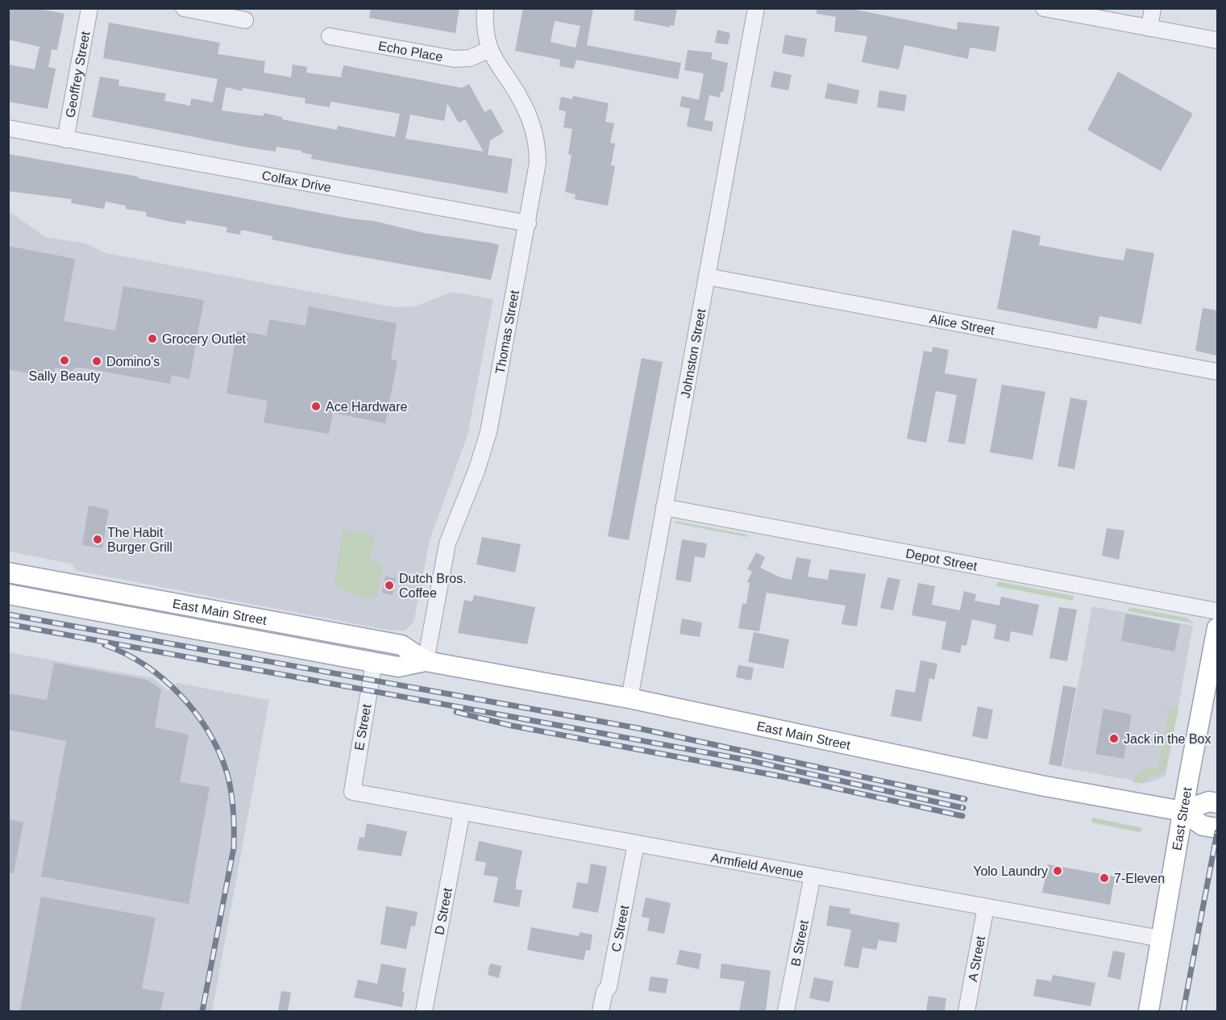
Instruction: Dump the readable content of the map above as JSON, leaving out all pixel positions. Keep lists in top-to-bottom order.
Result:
{
  "streets": {
    "main road": ["East Main Street", "East Street"],
    "street": [
      "Echo Place",
      "Geoffrey Street",
      "Colfax Drive",
      "Alice Street",
      "Thomas Street",
      "Johnston Street",
      "Depot Street",
      "E Street",
      "Armfield Avenue",
      "D Street",
      "C Street",
      "B Street",
      "A Street"
    ]
  },
  "crossings": [
    ["Echo Place", "Thomas Street"],
    ["Geoffrey Street", "Colfax Drive"],
    ["Colfax Drive", "Thomas Street"],
    ["Alice Street", "Johnston Street"],
    ["Thomas Street", "East Main Street"],
    ["Johnston Street", "Depot Street"],
    ["Johnston Street", "East Main Street"],
    ["East Main Street", "E Street"],
    ["East Main Street", "East Street"],
    ["E Street", "Armfield Avenue"],
    ["East Street", "Armfield Avenue"],
    ["Armfield Avenue", "D Street"],
    ["Armfield Avenue", "C Street"],
    ["Armfield Avenue", "B Street"],
    ["Armfield Avenue", "A Street"]
  ],
  "places": [
    "Grocery Outlet",
    "Sally Beauty",
    "Domino's",
    "Ace Hardware",
    "The Habit Burger Grill",
    "Dutch Bros. Coffee",
    "Jack in the Box",
    "Yolo Laundry",
    "7-Eleven"
  ]
}
